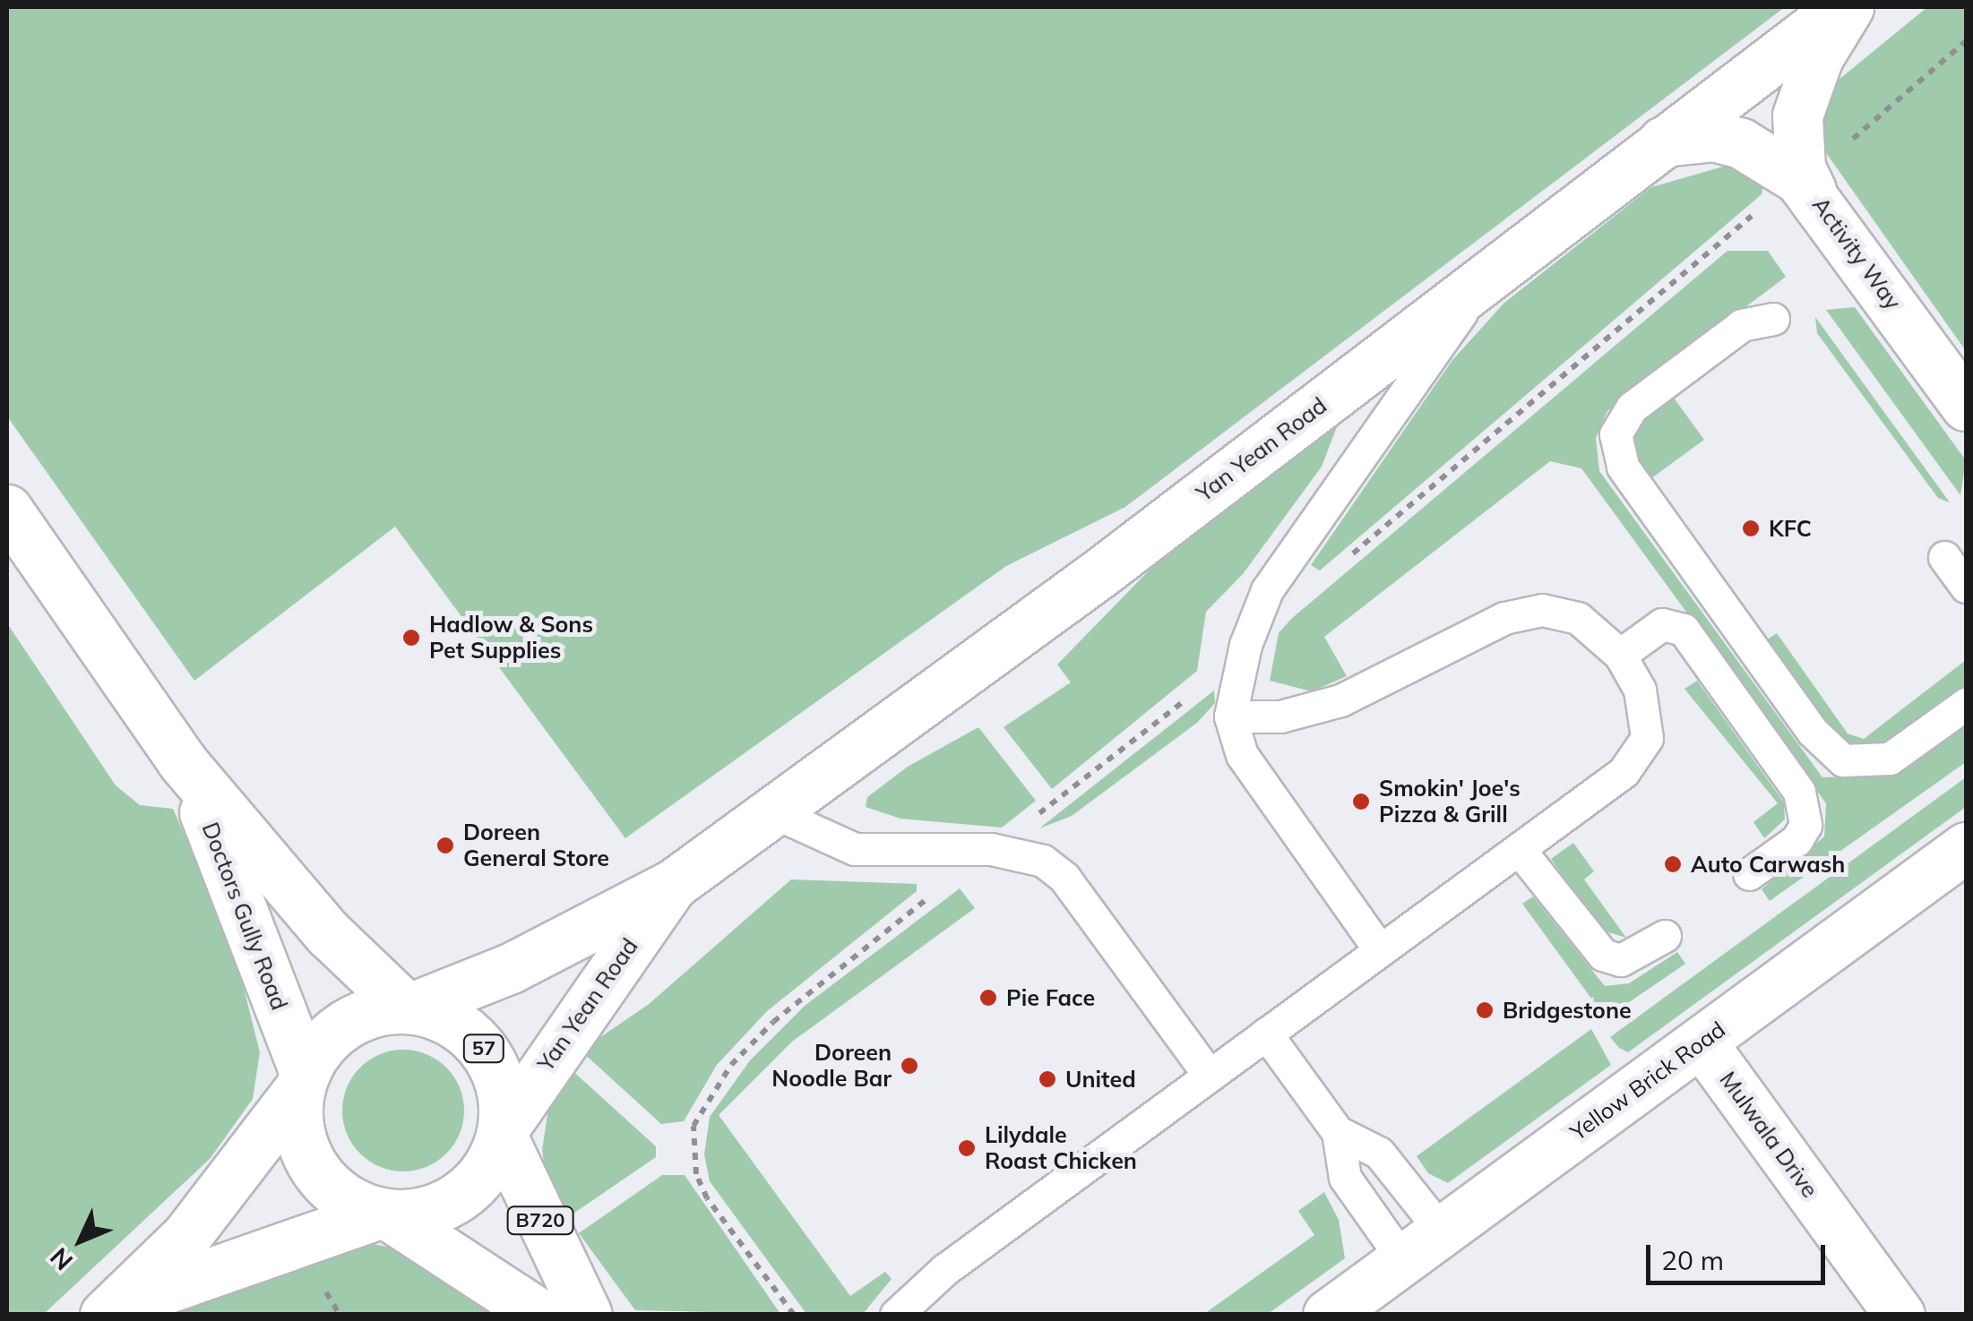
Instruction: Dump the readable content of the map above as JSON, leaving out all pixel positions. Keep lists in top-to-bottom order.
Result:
{
  "streets": {
    "main road": [
      "Activity Way",
      "Yan Yean Road",
      "Doctors Gully Road",
      "57",
      "Yellow Brick Road",
      "Mulwala Drive",
      "B720"
    ]
  },
  "crossings": [
    ["Activity Way", "Yan Yean Road"],
    ["Yan Yean Road", "Doctors Gully Road"],
    ["Yan Yean Road", "57"],
    ["Yan Yean Road", "B720"],
    ["Doctors Gully Road", "57"],
    ["Doctors Gully Road", "B720"],
    ["57", "B720"],
    ["Yellow Brick Road", "Mulwala Drive"]
  ],
  "places": [
    "KFC",
    "Hadlow & Sons Pet Supplies",
    "Smokin' Joe's Pizza & Grill",
    "Doreen General Store",
    "Auto Carwash",
    "Pie Face",
    "Bridgestone",
    "Doreen Noodle Bar",
    "United",
    "Lilydale Roast Chicken"
  ],
  "scale_bar": "20 m",
  "north": "bottom left"
}
